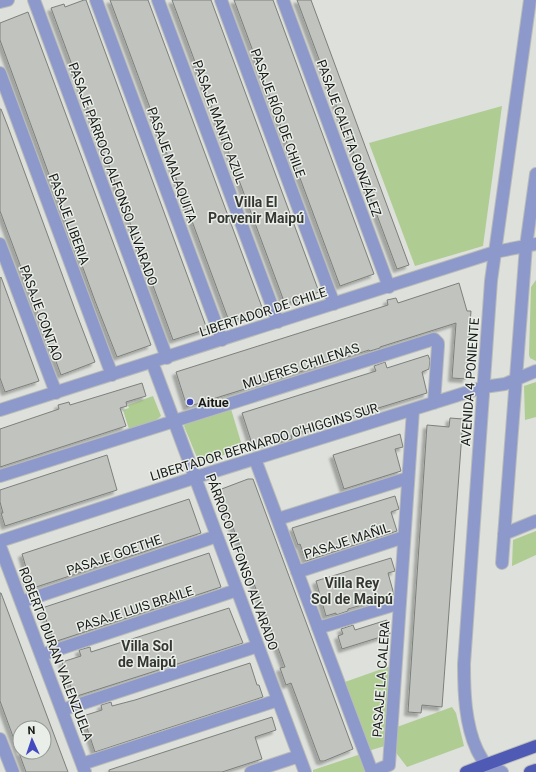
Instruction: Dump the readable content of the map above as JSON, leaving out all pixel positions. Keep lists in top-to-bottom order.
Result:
{
  "streets": {
    "street": [
      "PASAJE RÍOS DE CHILE",
      "PASAJE MANTO AZUL",
      "PASAJE CALETA GONZÁLEZ",
      "PASAJE MALAQUITA",
      "PASAJE PÁRROCO ALFONSO ALVARADO",
      "PASAJE LIBERIA",
      "LIBERTADOR DE CHILE",
      "PASAJE CONTAO",
      "MUJERES CHILENAS",
      "AVENIDA 4 PONIENTE",
      "LIBERTADOR BERNARDO O'HIGGINS SUR",
      "PASAJE MAÑIL",
      "PASAJE GOETHE",
      "PÁRROCO ALFONSO ALVARADO",
      "PASAJE LUIS BRAILE",
      "ROBERTO DURAN VALENZUELA",
      "PASAJE LA CALERA"
    ]
  },
  "crossings": [
    ["PASAJE RÍOS DE CHILE", "LIBERTADOR DE CHILE"],
    ["PASAJE MANTO AZUL", "LIBERTADOR DE CHILE"],
    ["PASAJE CALETA GONZÁLEZ", "LIBERTADOR DE CHILE"],
    ["PASAJE MALAQUITA", "LIBERTADOR DE CHILE"],
    ["PASAJE PÁRROCO ALFONSO ALVARADO", "LIBERTADOR DE CHILE"],
    ["PASAJE LIBERIA", "LIBERTADOR DE CHILE"],
    ["LIBERTADOR DE CHILE", "PASAJE CONTAO"],
    ["LIBERTADOR DE CHILE", "AVENIDA 4 PONIENTE"],
    ["LIBERTADOR DE CHILE", "PÁRROCO ALFONSO ALVARADO"],
    ["MUJERES CHILENAS", "LIBERTADOR BERNARDO O'HIGGINS SUR"],
    ["MUJERES CHILENAS", "PÁRROCO ALFONSO ALVARADO"],
    ["AVENIDA 4 PONIENTE", "LIBERTADOR BERNARDO O'HIGGINS SUR"],
    ["LIBERTADOR BERNARDO O'HIGGINS SUR", "PÁRROCO ALFONSO ALVARADO"],
    ["LIBERTADOR BERNARDO O'HIGGINS SUR", "PASAJE LA CALERA"],
    ["PASAJE MAÑIL", "PASAJE LA CALERA"],
    ["PASAJE GOETHE", "PÁRROCO ALFONSO ALVARADO"],
    ["PASAJE GOETHE", "ROBERTO DURAN VALENZUELA"],
    ["PÁRROCO ALFONSO ALVARADO", "PASAJE LUIS BRAILE"],
    ["PASAJE LUIS BRAILE", "ROBERTO DURAN VALENZUELA"]
  ],
  "districts": ["Villa El Porvenir Maipú", "Villa Rey Sol de Maipú", "Villa Sol de Maipú"],
  "places": ["Aitue"],
  "north": "top"
}
